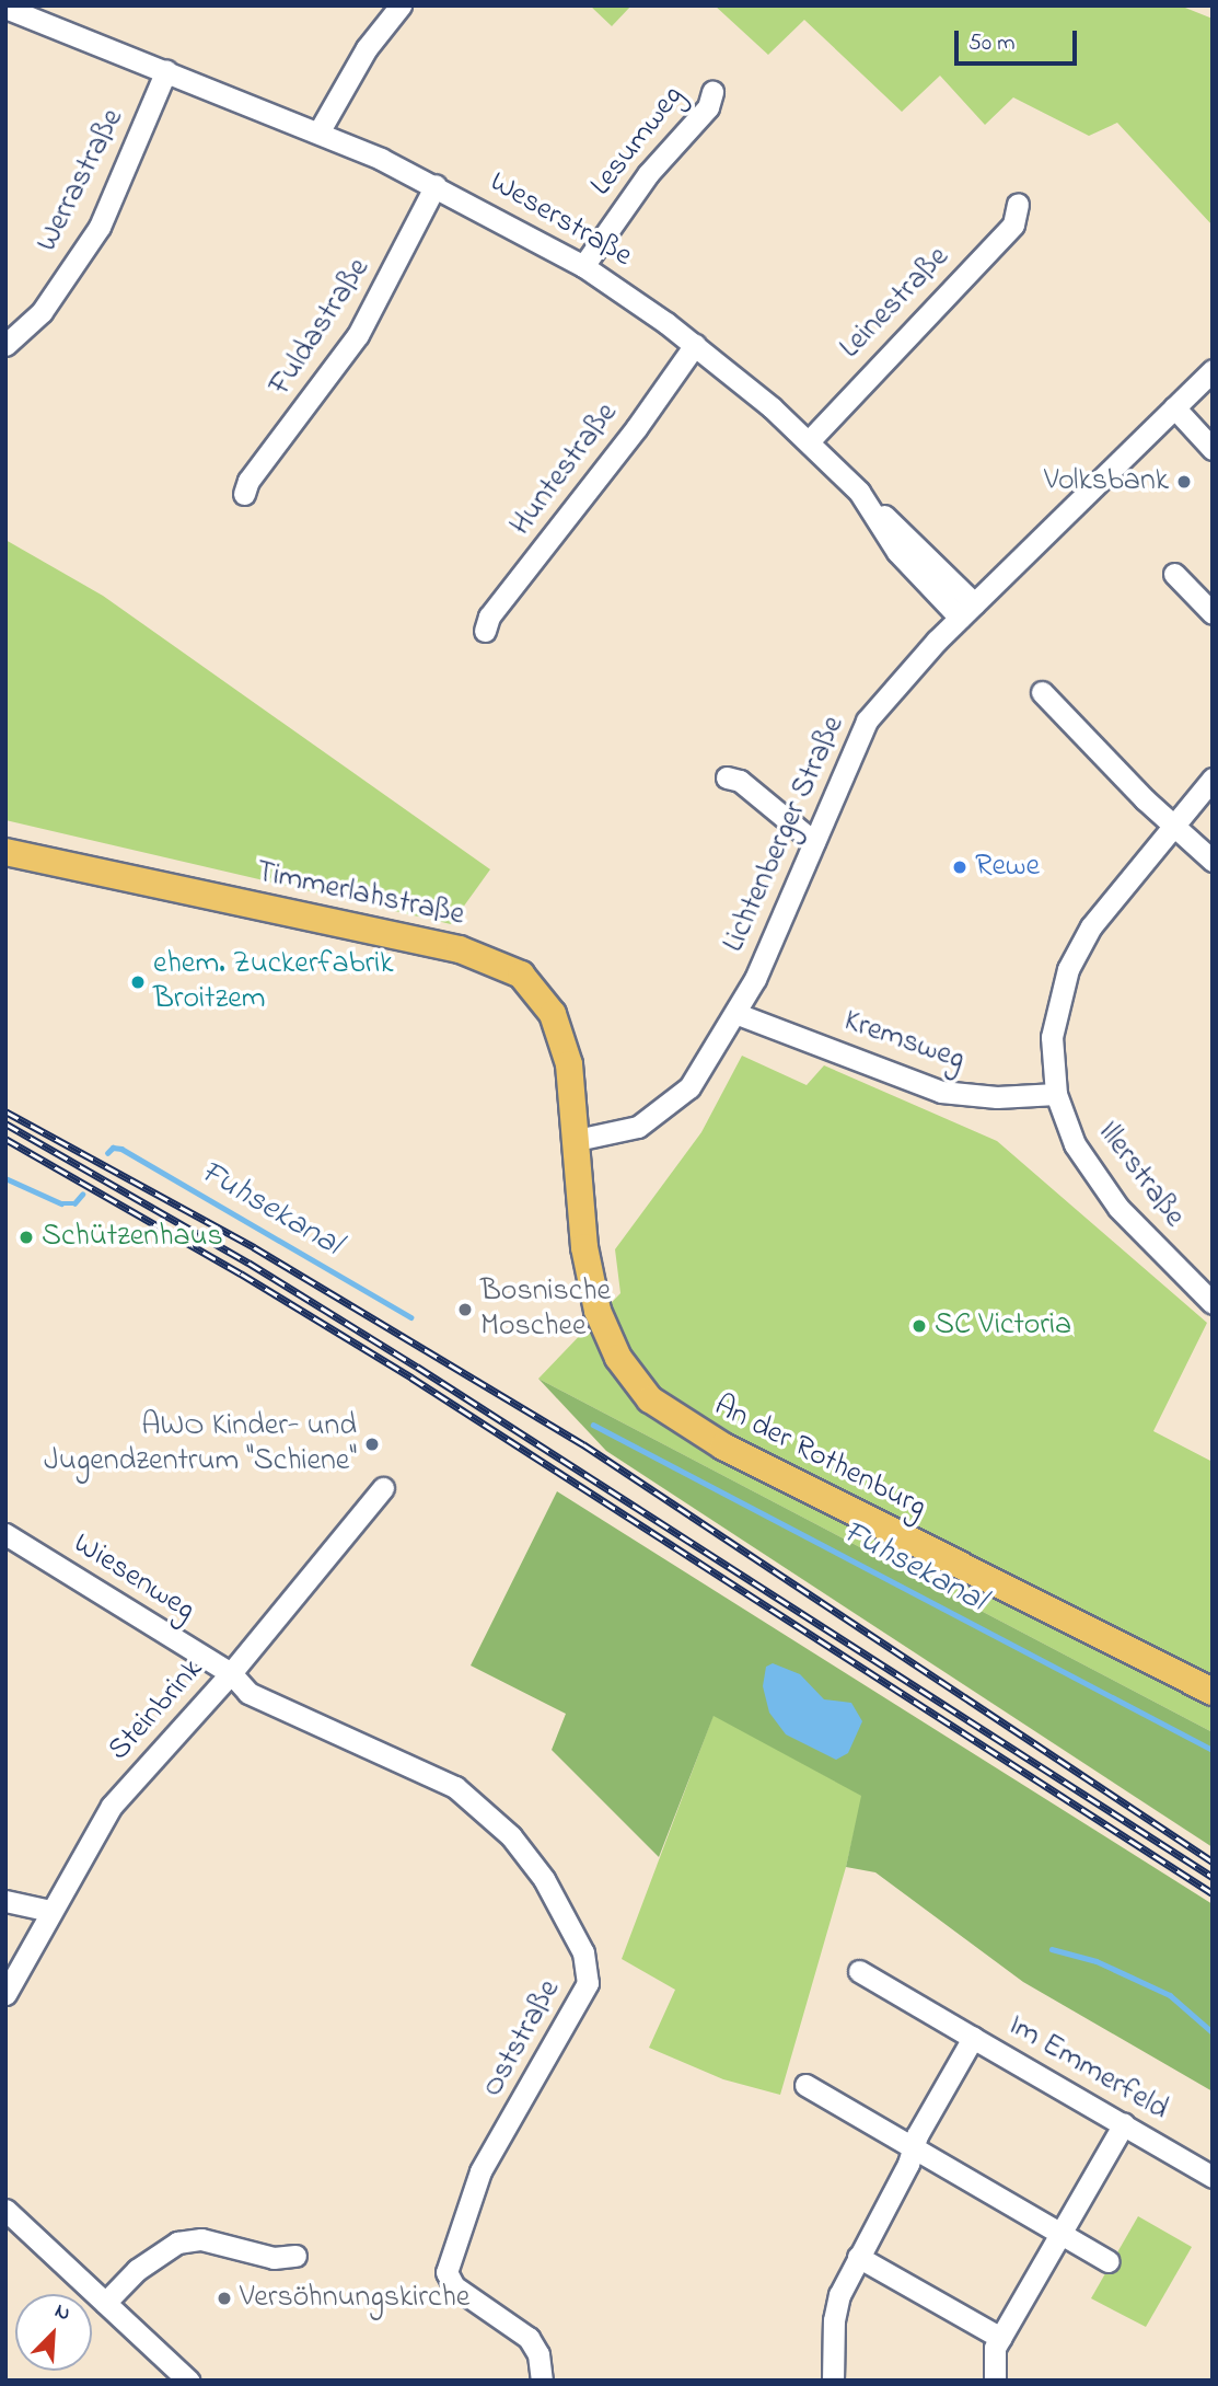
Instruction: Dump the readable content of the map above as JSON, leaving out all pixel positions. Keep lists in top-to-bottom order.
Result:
{
  "streets": {
    "main road": ["Timmerlahstraße", "An der Rothenburg"],
    "street": [
      "Lesumweg",
      "Werrastraße",
      "Weserstraße",
      "Leinestraße",
      "Fuldastraße",
      "Huntestraße",
      "Lichtenberger Straße",
      "Kremsweg",
      "Illerstraße",
      "Wiesenweg",
      "Steinbrink",
      "Oststraße",
      "Im Emmerfeld"
    ]
  },
  "crossings": [
    ["Lesumweg", "Weserstraße"],
    ["Werrastraße", "Weserstraße"],
    ["Weserstraße", "Leinestraße"],
    ["Weserstraße", "Fuldastraße"],
    ["Weserstraße", "Huntestraße"],
    ["Weserstraße", "Lichtenberger Straße"],
    ["Lichtenberger Straße", "Timmerlahstraße"],
    ["Lichtenberger Straße", "Kremsweg"],
    ["Lichtenberger Straße", "An der Rothenburg"],
    ["Timmerlahstraße", "An der Rothenburg"],
    ["Kremsweg", "Illerstraße"],
    ["Wiesenweg", "Steinbrink"],
    ["Wiesenweg", "Oststraße"],
    ["Steinbrink", "Oststraße"]
  ],
  "water": ["Fuhsekanal"],
  "places": [
    "Volksbank",
    "Rewe",
    "ehem. Zuckerfabrik Broitzem",
    "Schützenhaus",
    "Bosnische Moschee",
    "SC Victoria",
    "AWO Kinder- und Jugendzentrum \"Schiene\"",
    "Versöhnungskirche"
  ],
  "scale_bar": "50 m",
  "north": "top right"
}
